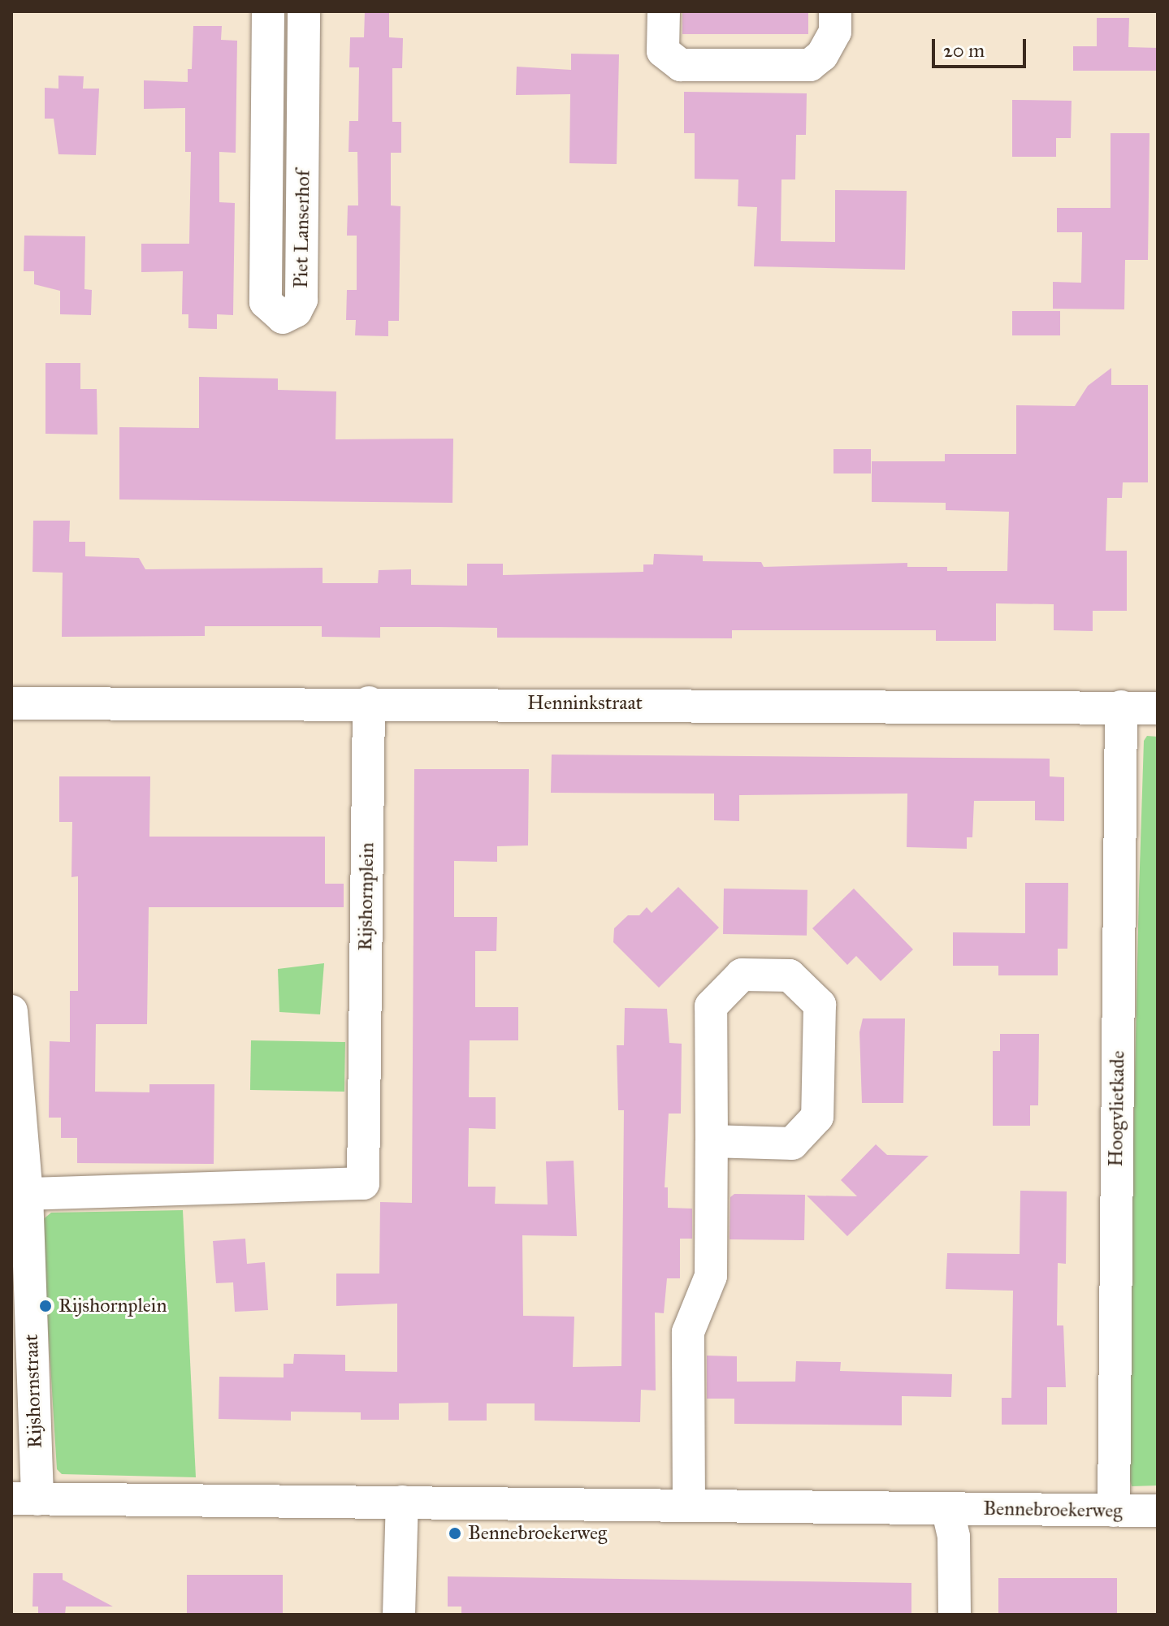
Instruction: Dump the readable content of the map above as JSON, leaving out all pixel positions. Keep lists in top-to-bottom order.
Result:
{
  "streets": {
    "street": [
      "Piet Lanserhof",
      "Henninkstraat",
      "Rijshornplein",
      "Hoogvlietkade",
      "Rijshornstraat",
      "Bennebroekerweg"
    ]
  },
  "crossings": [
    ["Henninkstraat", "Rijshornplein"],
    ["Henninkstraat", "Hoogvlietkade"],
    ["Rijshornplein", "Rijshornstraat"],
    ["Hoogvlietkade", "Bennebroekerweg"],
    ["Rijshornstraat", "Bennebroekerweg"]
  ],
  "places": ["Rijshornplein", "Bennebroekerweg"],
  "scale_bar": "20 m"
}
